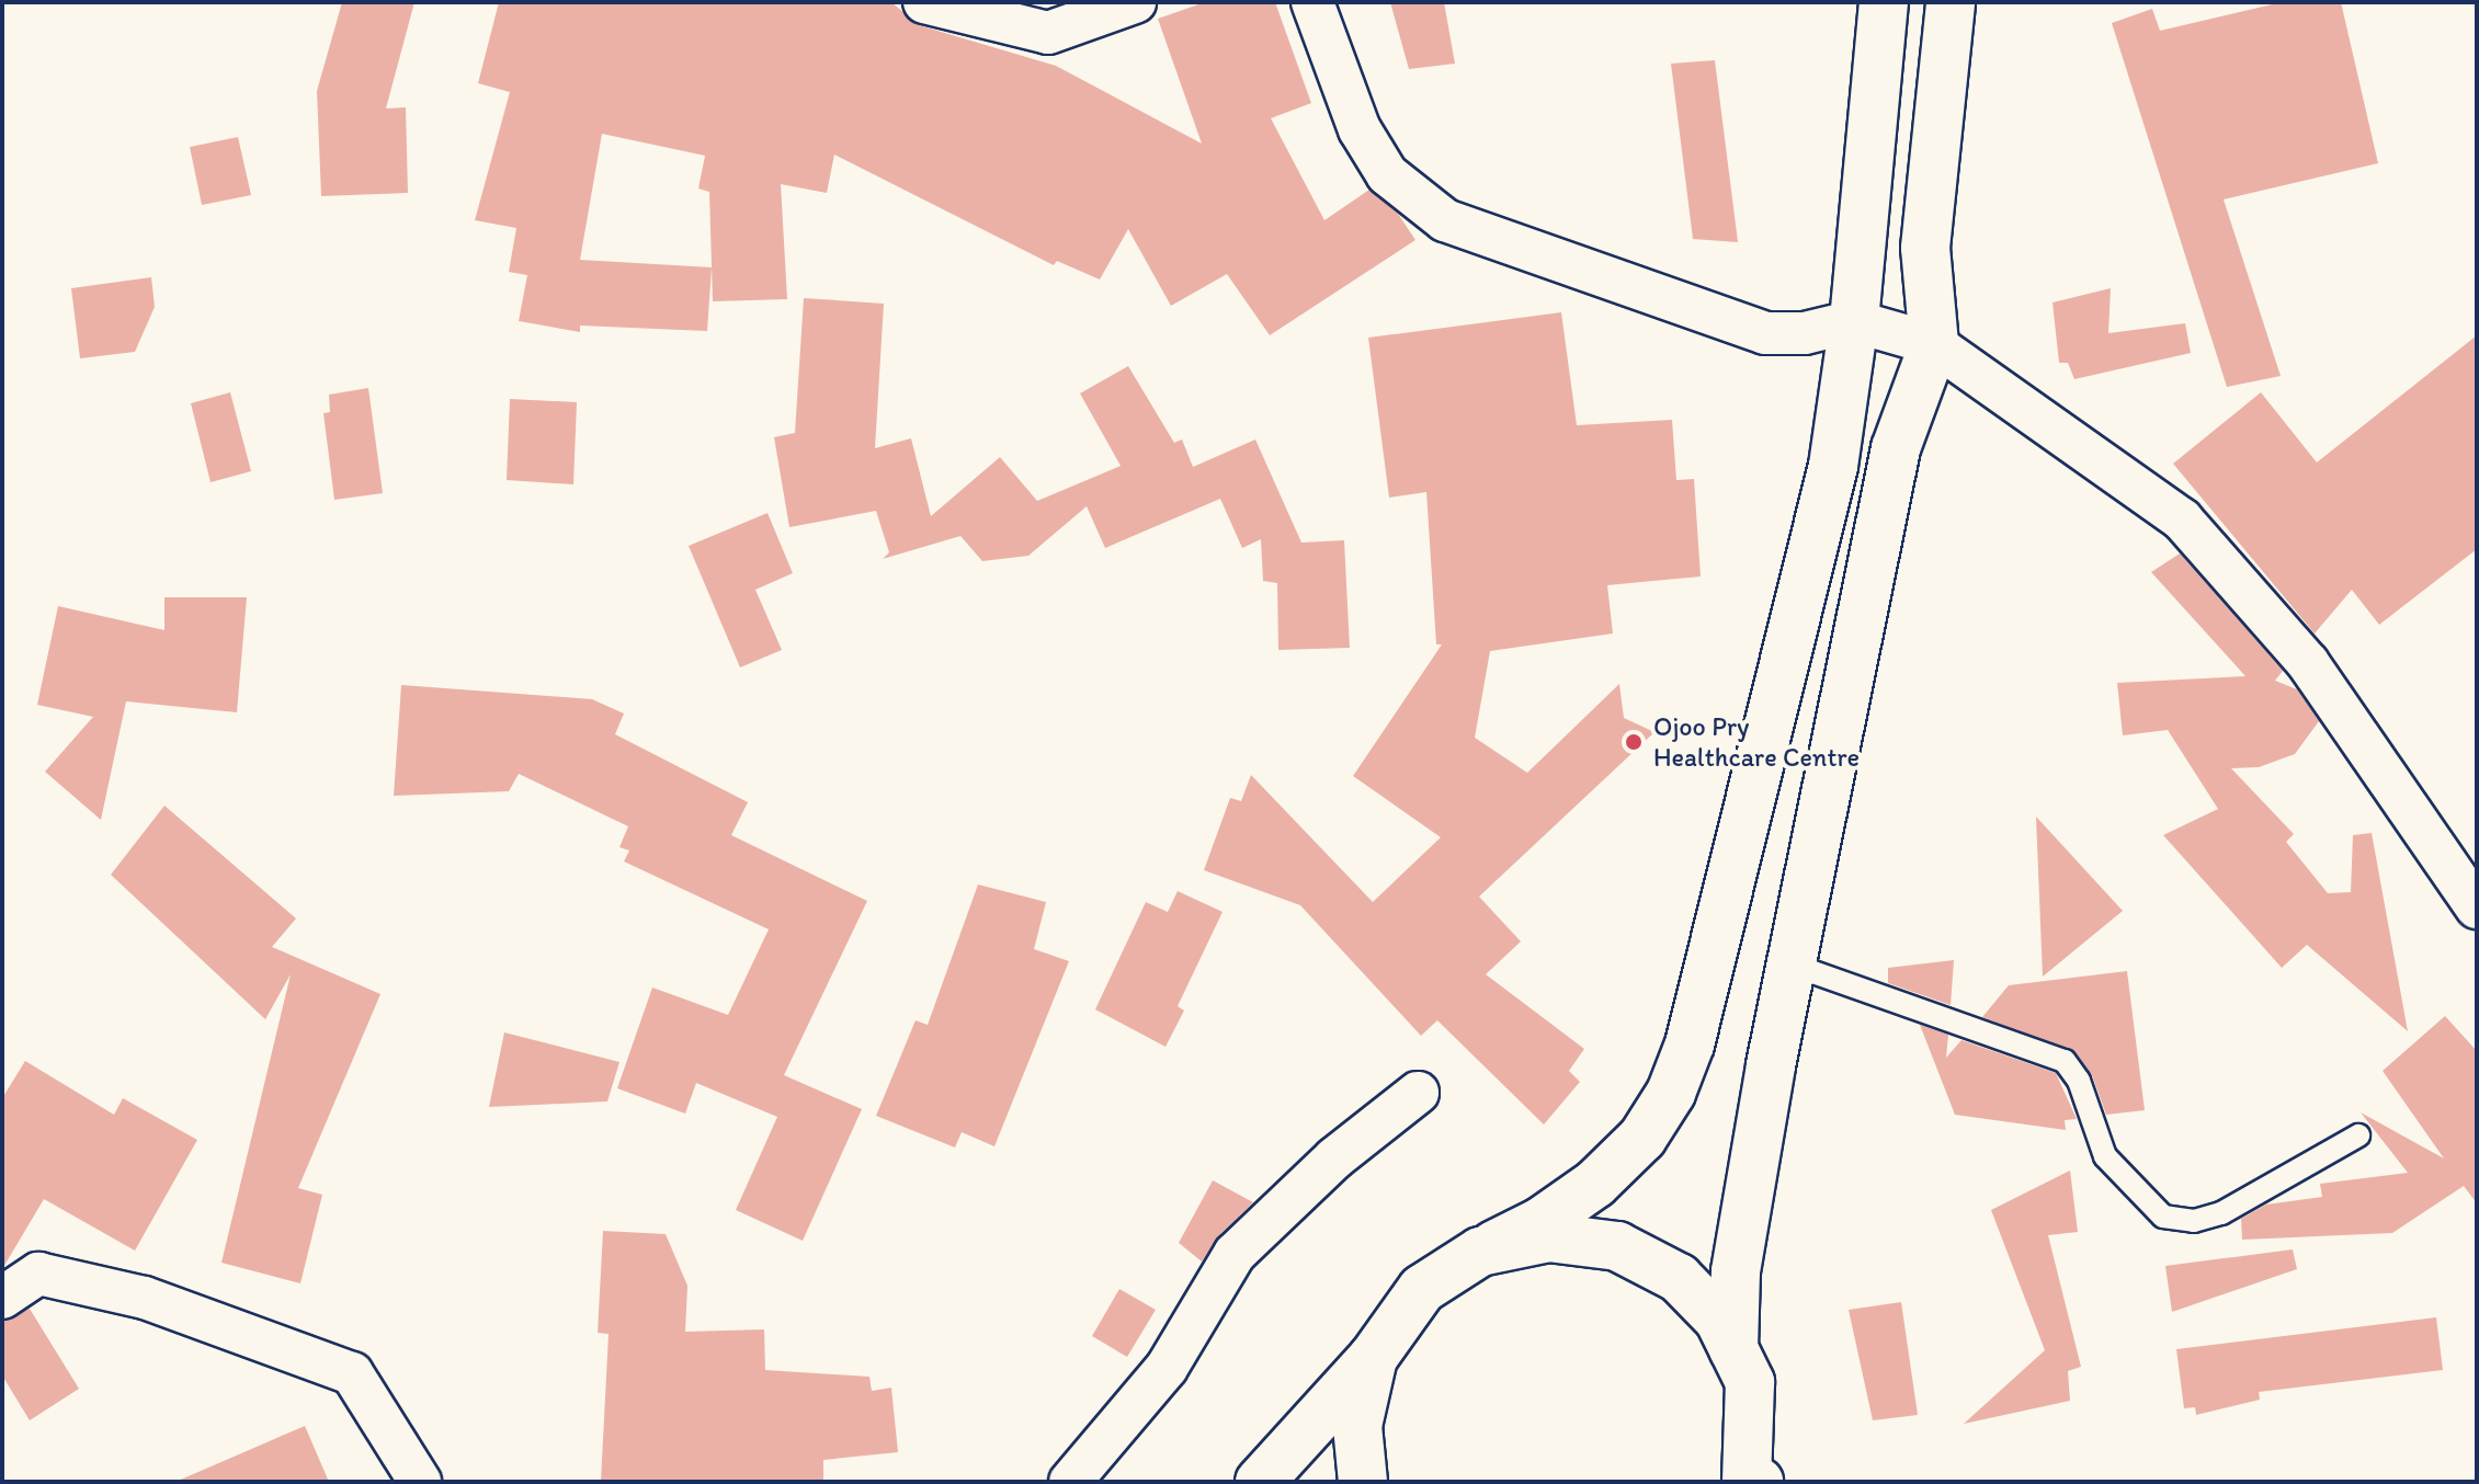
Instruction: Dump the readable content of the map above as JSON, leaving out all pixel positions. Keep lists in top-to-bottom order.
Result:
{
  "places": ["Ojoo Pry Healthcare Centre"]
}
